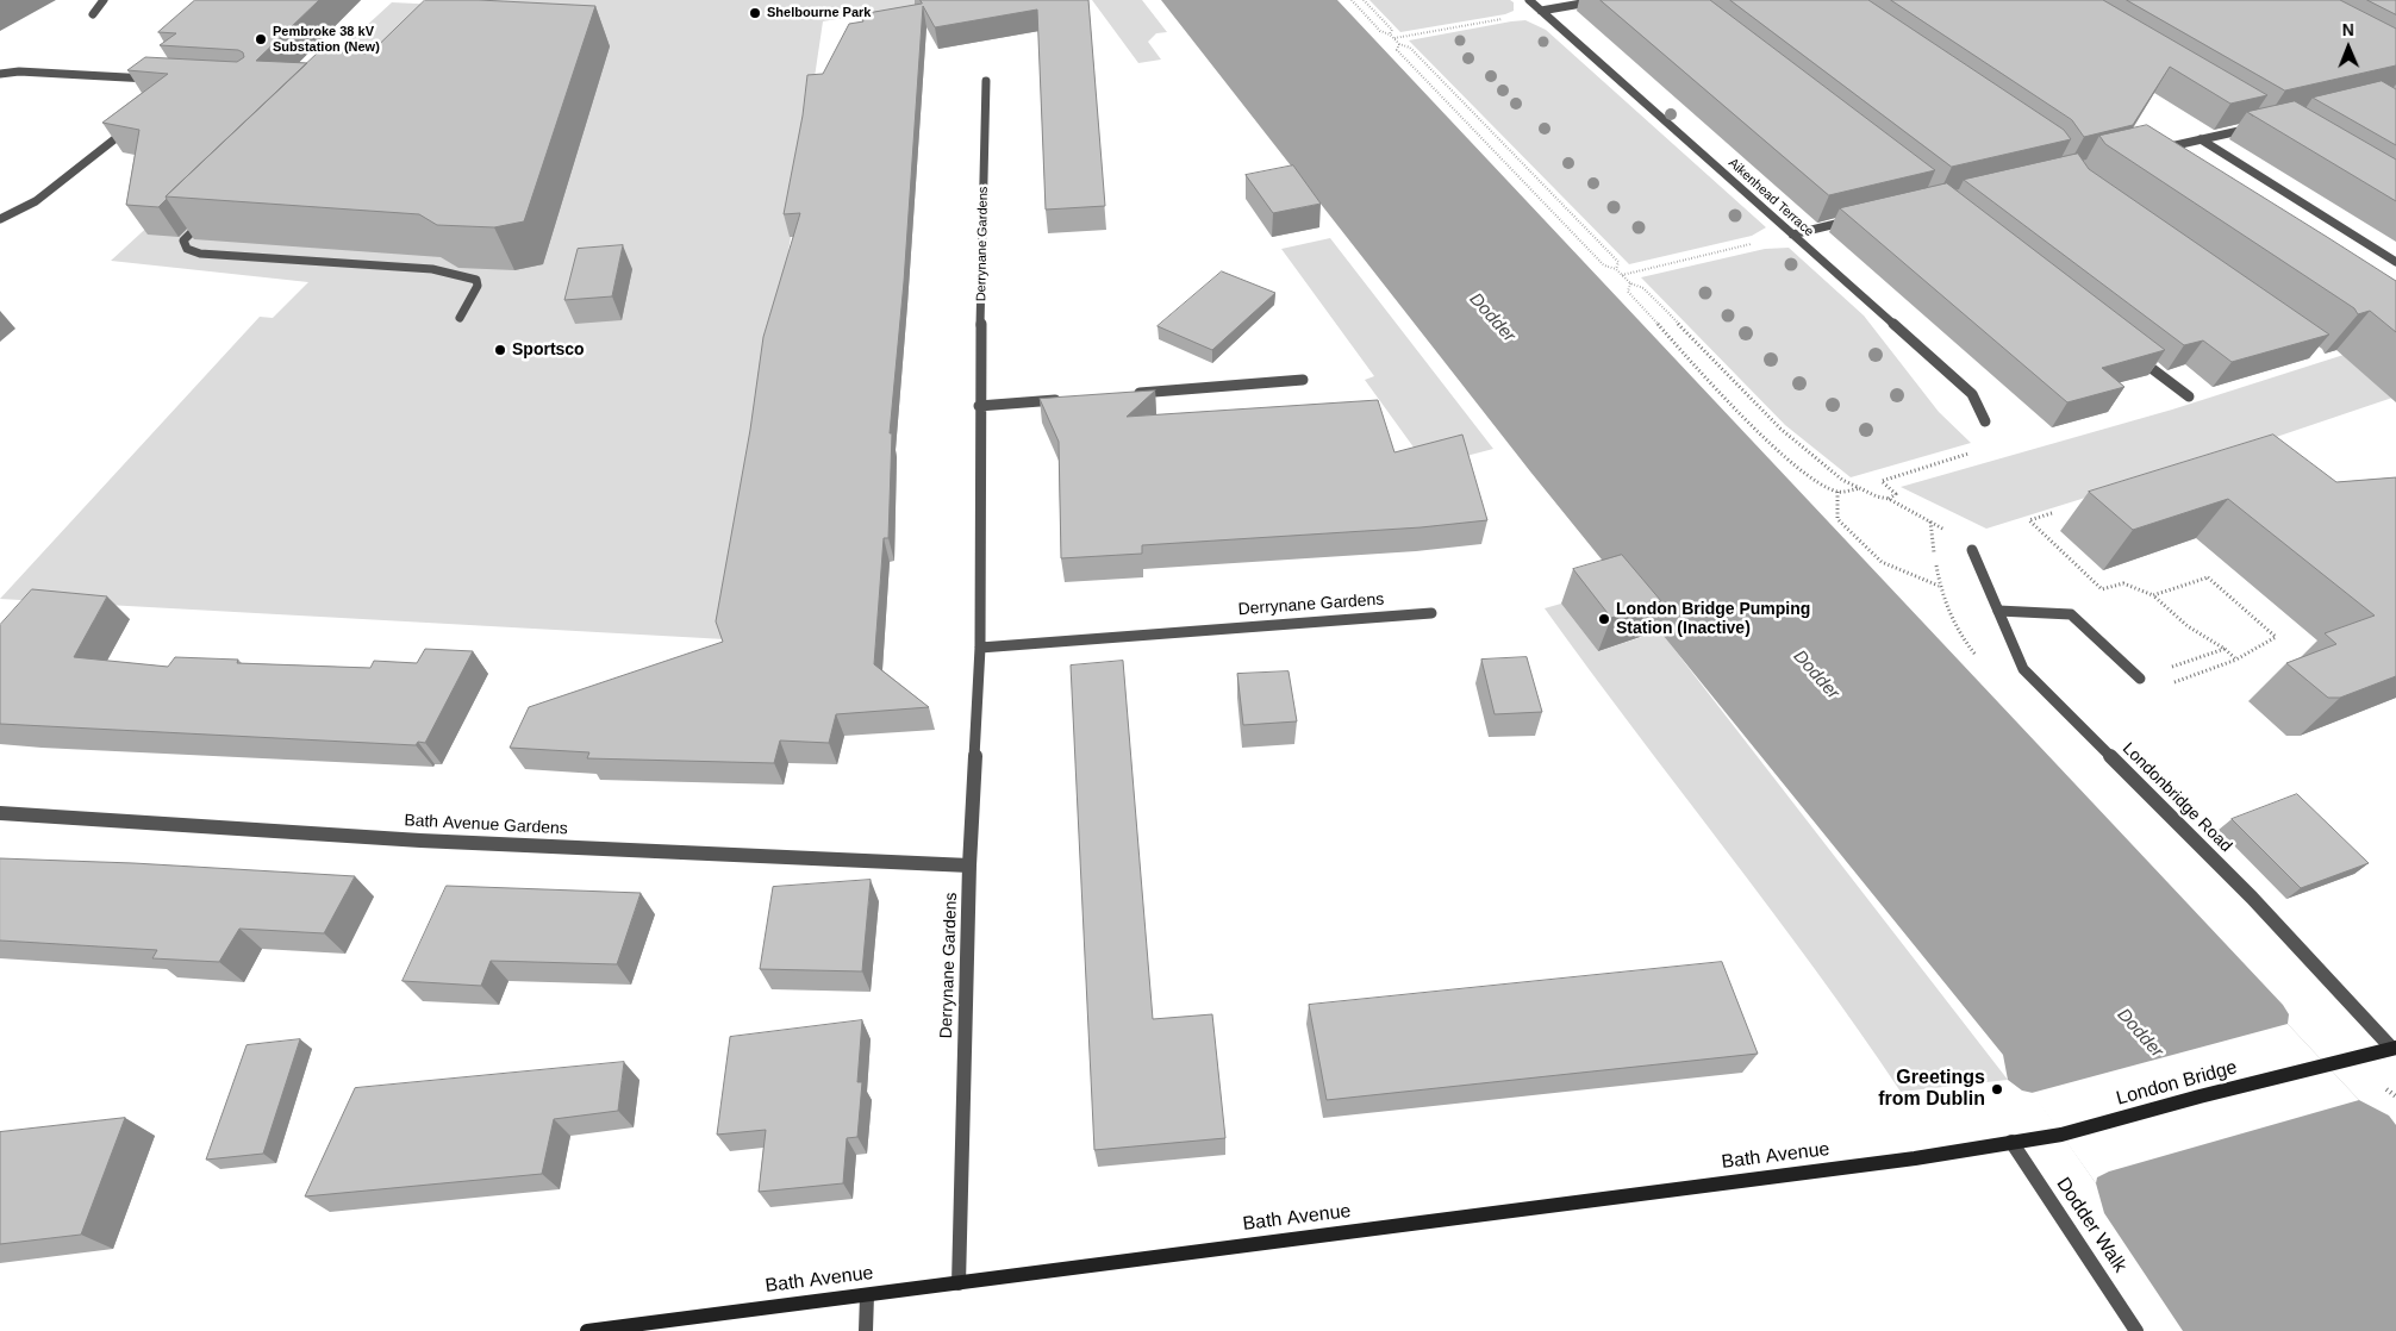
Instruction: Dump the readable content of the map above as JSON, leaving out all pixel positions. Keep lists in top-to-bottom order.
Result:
{
  "streets": {
    "main road": ["Londonbridge Road", "London Bridge", "Bath Avenue"],
    "street": [
      "Aikenhead Terrace",
      "Derrynane Gardens",
      "Bath Avenue Gardens",
      "Dodder Walk"
    ]
  },
  "crossings": [
    ["Derrynane Gardens", "Bath Avenue Gardens"],
    ["Derrynane Gardens", "Bath Avenue"],
    ["Londonbridge Road", "London Bridge"],
    ["London Bridge", "Bath Avenue"],
    ["London Bridge", "Dodder Walk"],
    ["Bath Avenue", "Dodder Walk"]
  ],
  "water": ["Dodder"],
  "places": [
    "Shelbourne Park",
    "Pembroke 38 kV Substation (New)",
    "Sportsco",
    "London Bridge Pumping Station (Inactive)",
    "Greetings from Dublin"
  ],
  "north": "top"
}
